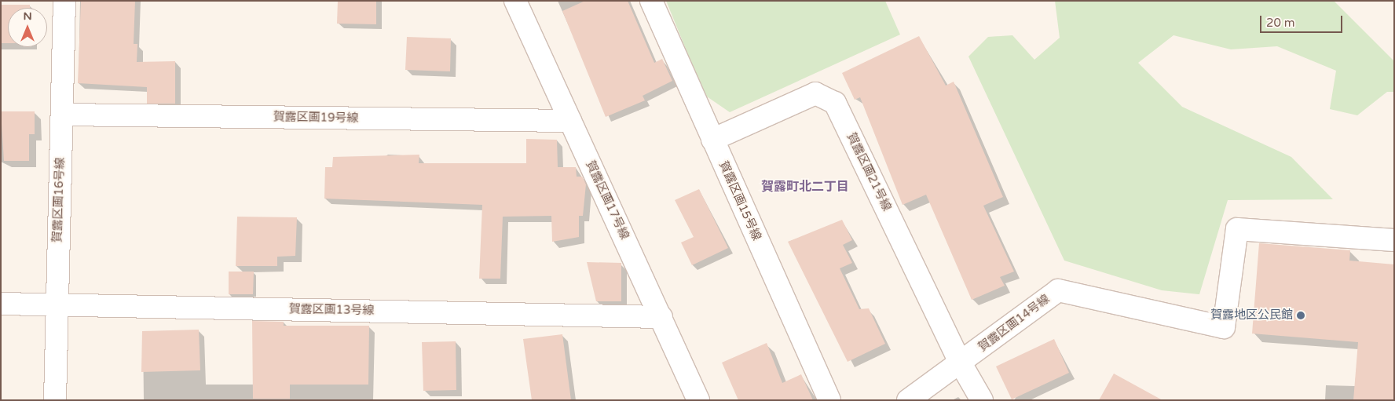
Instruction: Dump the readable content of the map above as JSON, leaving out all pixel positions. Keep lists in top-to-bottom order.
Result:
{
  "streets": {
    "street": [
      "賀露区画19号線",
      "賀露区画21号線",
      "賀露区画16号線",
      "賀露区画17号線",
      "賀露区画15号線",
      "賀露区画13号線",
      "賀露区画14号線"
    ]
  },
  "crossings": [
    ["賀露区画19号線", "賀露区画16号線"],
    ["賀露区画19号線", "賀露区画17号線"],
    ["賀露区画21号線", "賀露区画15号線"],
    ["賀露区画21号線", "賀露区画14号線"],
    ["賀露区画16号線", "賀露区画13号線"],
    ["賀露区画17号線", "賀露区画13号線"]
  ],
  "districts": ["賀露町北二丁目"],
  "places": ["賀露地区公民館"],
  "scale_bar": "20 m",
  "north": "top"
}
